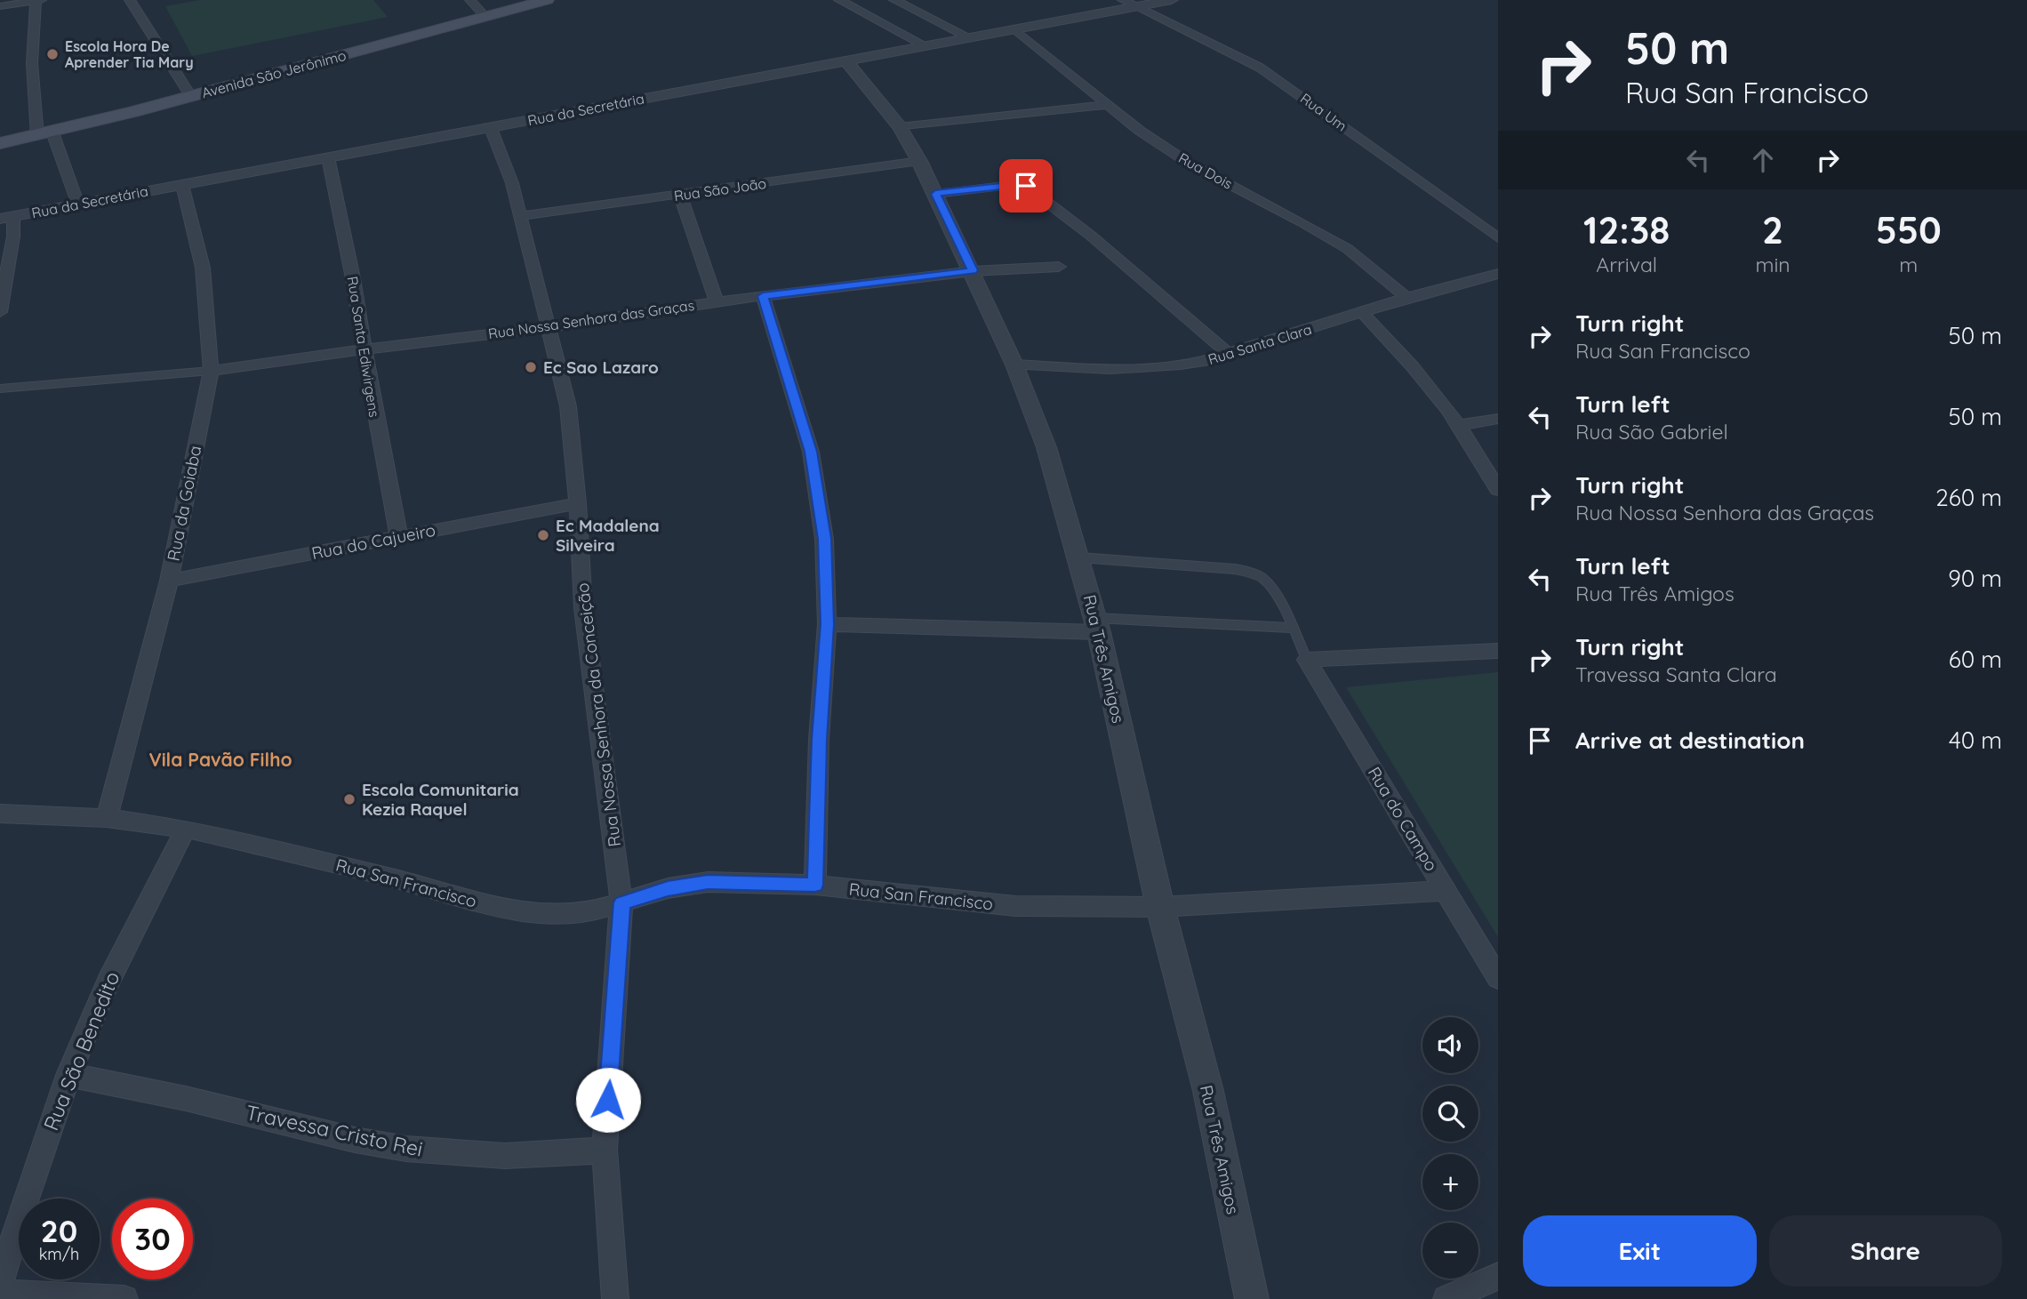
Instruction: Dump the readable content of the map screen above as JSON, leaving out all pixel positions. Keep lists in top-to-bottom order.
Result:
{
  "streets": {
    "main road": ["Avenida São Jerônimo"],
    "street": [
      "Rua da Secretária",
      "Rua Um",
      "Rua Dois",
      "Rua São João",
      "Rua Nossa Senhora das Graças",
      "Rua Santa Clara",
      "Rua Santa Ediwirgens",
      "Rua da Goiaba",
      "Rua do Cajueiro",
      "Rua Três Amigos",
      "Rua Nossa Senhora da Conceição",
      "Rua do Campo",
      "Rua San Francisco",
      "Rua São Benedito",
      "Travessa Cristo Rei"
    ]
  },
  "crossings": [
    ["Rua da Secretária", "Rua Um"],
    ["Rua da Secretária", "Rua Dois"],
    ["Rua da Secretária", "Rua Santa Ediwirgens"],
    ["Rua da Secretária", "Rua da Goiaba"],
    ["Rua da Secretária", "Rua Três Amigos"],
    ["Rua da Secretária", "Rua Nossa Senhora da Conceição"],
    ["Rua Dois", "Rua Santa Clara"],
    ["Rua São João", "Rua Três Amigos"],
    ["Rua São João", "Rua Nossa Senhora da Conceição"],
    ["Rua Nossa Senhora das Graças", "Rua Santa Ediwirgens"],
    ["Rua Nossa Senhora das Graças", "Rua da Goiaba"],
    ["Rua Nossa Senhora das Graças", "Rua Três Amigos"],
    ["Rua Nossa Senhora das Graças", "Rua Nossa Senhora da Conceição"],
    ["Rua Santa Clara", "Rua Três Amigos"],
    ["Rua Santa Ediwirgens", "Rua do Cajueiro"],
    ["Rua da Goiaba", "Rua do Cajueiro"],
    ["Rua da Goiaba", "Rua San Francisco"],
    ["Rua do Cajueiro", "Rua Nossa Senhora da Conceição"],
    ["Rua Três Amigos", "Rua San Francisco"],
    ["Rua Nossa Senhora da Conceição", "Rua San Francisco"],
    ["Rua Nossa Senhora da Conceição", "Travessa Cristo Rei"],
    ["Rua do Campo", "Rua San Francisco"],
    ["Rua San Francisco", "Rua São Benedito"],
    ["Rua São Benedito", "Travessa Cristo Rei"]
  ],
  "districts": ["Vila Pavão Filho"],
  "places": [
    "Escola Hora De Aprender Tia Mary",
    "Ec Sao Lazaro",
    "Ec Madalena Silveira",
    "Escola Comunitaria Kezia Raquel"
  ],
  "page": {
    "turn": ["50 m", "Rua San Francisco"],
    "eta": [
      "12:38",
      "Arrival",
      "2",
      "min",
      "550",
      "m"
    ],
    "list": [
      {
        "name": "Turn right",
        "note": "Rua San Francisco",
        "value": "50 m"
      },
      {
        "name": "Turn left",
        "note": "Rua São Gabriel",
        "value": "50 m"
      },
      {
        "name": "Turn right",
        "note": "Rua Nossa Senhora das Graças",
        "value": "260 m"
      },
      {
        "name": "Turn left",
        "note": "Rua Três Amigos",
        "value": "90 m"
      },
      {
        "name": "Turn right",
        "note": "Travessa Santa Clara",
        "value": "60 m"
      },
      {
        "name": "Arrive at destination",
        "value": "40 m"
      }
    ],
    "map_buttons": ["+", "−"],
    "speed": "20 km/h",
    "limit": "30",
    "buttons": ["Exit", "Share"]
  }
}
